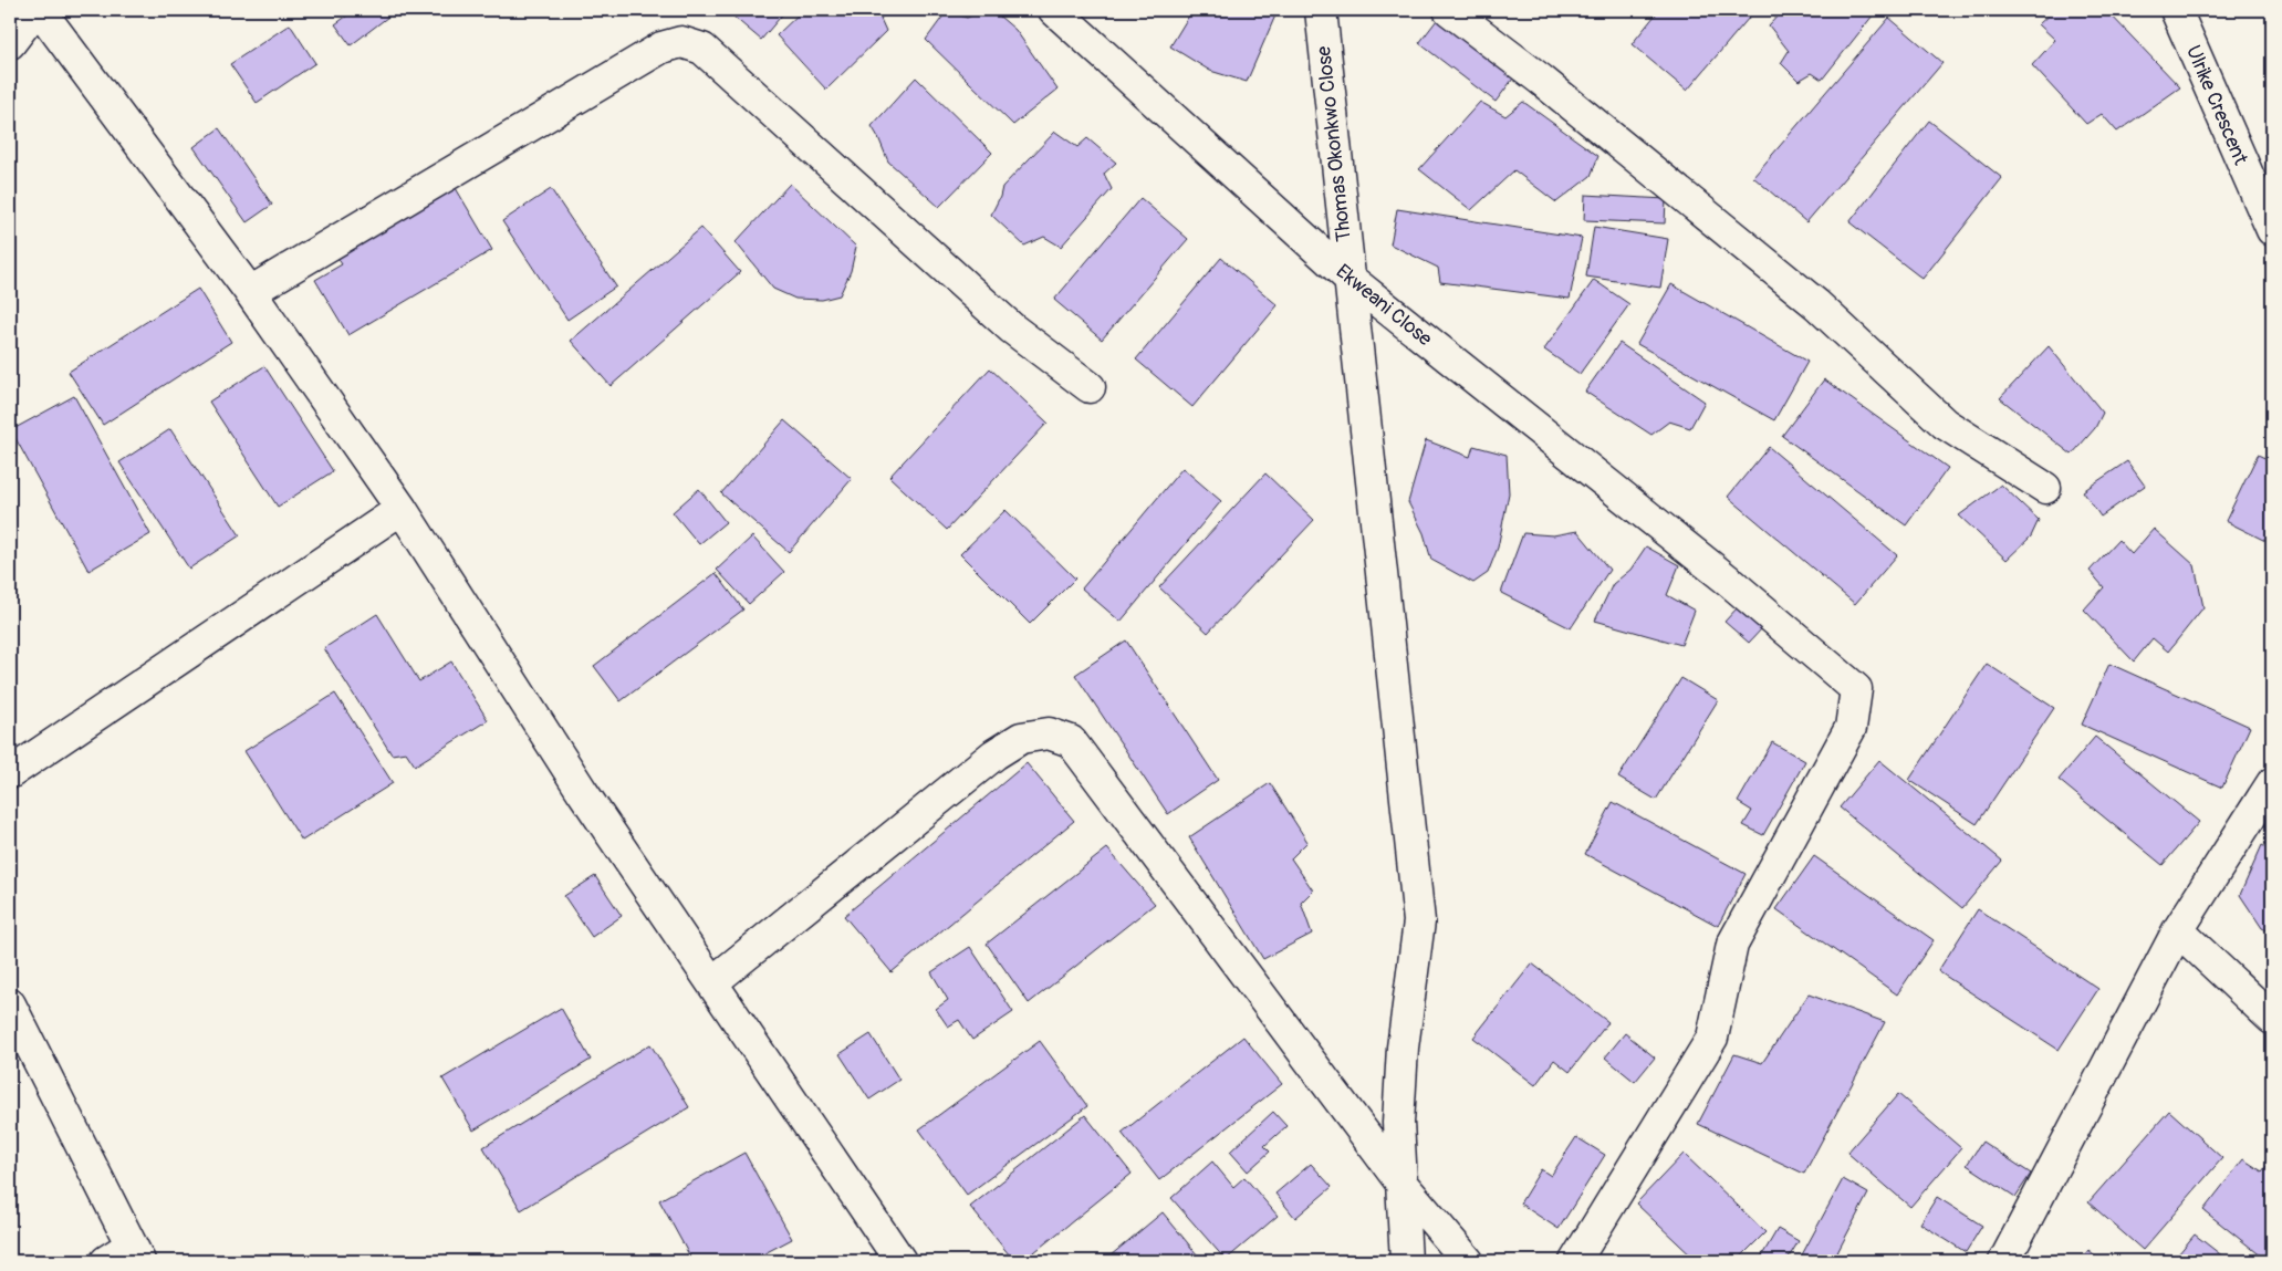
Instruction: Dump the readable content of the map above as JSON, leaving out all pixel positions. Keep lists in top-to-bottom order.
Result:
{
  "streets": {
    "street": ["Ulrike Crescent", "Thomas Okonkwo Close", "Ekweani Close"]
  },
  "crossings": [
    ["Thomas Okonkwo Close", "Ekweani Close"]
  ]
}
